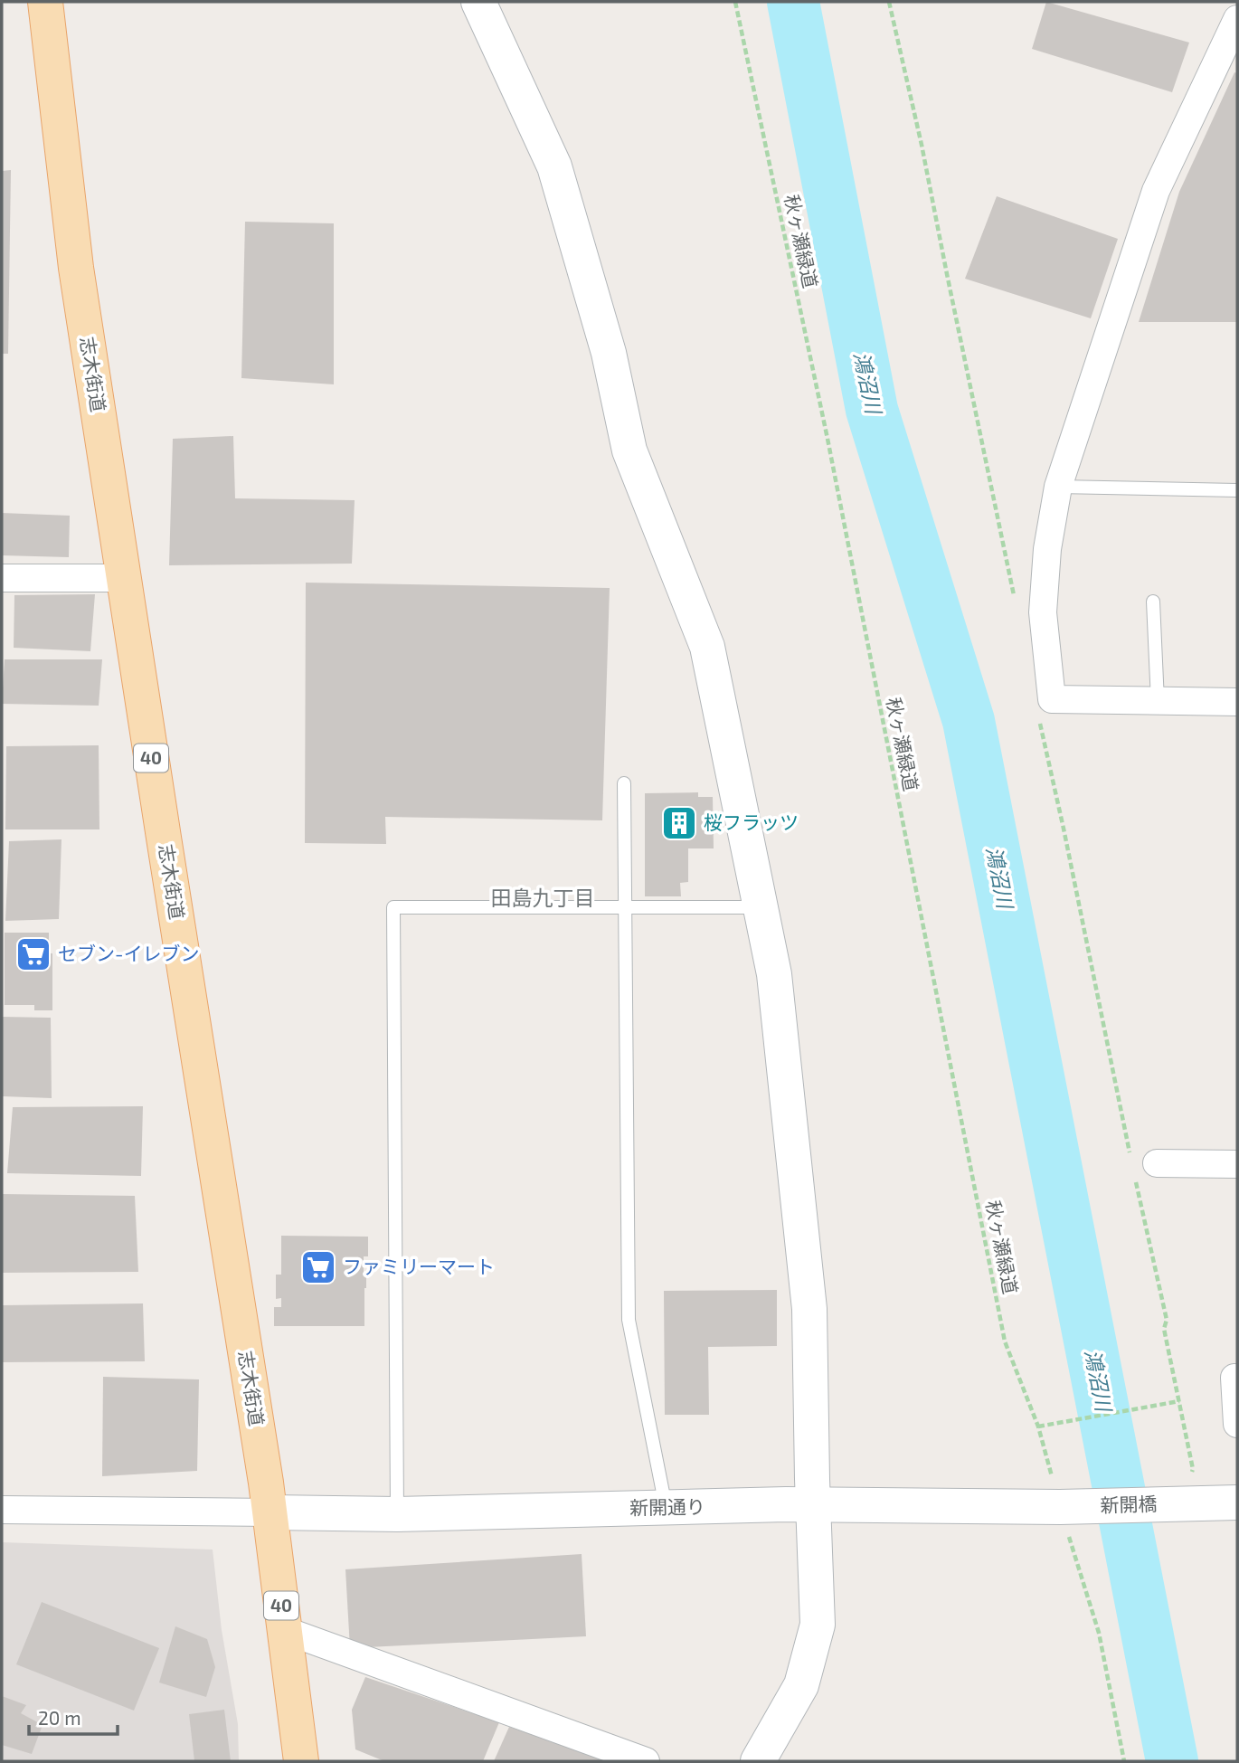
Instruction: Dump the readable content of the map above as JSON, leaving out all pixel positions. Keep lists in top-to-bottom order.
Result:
{
  "streets": {
    "main road": ["志木街道", "40"],
    "street": ["新開橋", "新開通り"],
    "path": ["秋ヶ瀬緑道"]
  },
  "crossings": [
    ["秋ヶ瀬緑道", "新開橋"],
    ["秋ヶ瀬緑道", "新開通り"],
    ["志木街道", "新開通り"],
    ["新開橋", "新開通り"]
  ],
  "districts": ["田島九丁目"],
  "water": ["鴻沼川"],
  "places": {
    "building": ["桜フラッツ"],
    "supermarket": ["セブン-イレブン", "ファミリーマート"]
  },
  "scale_bar": "20 m"
}
